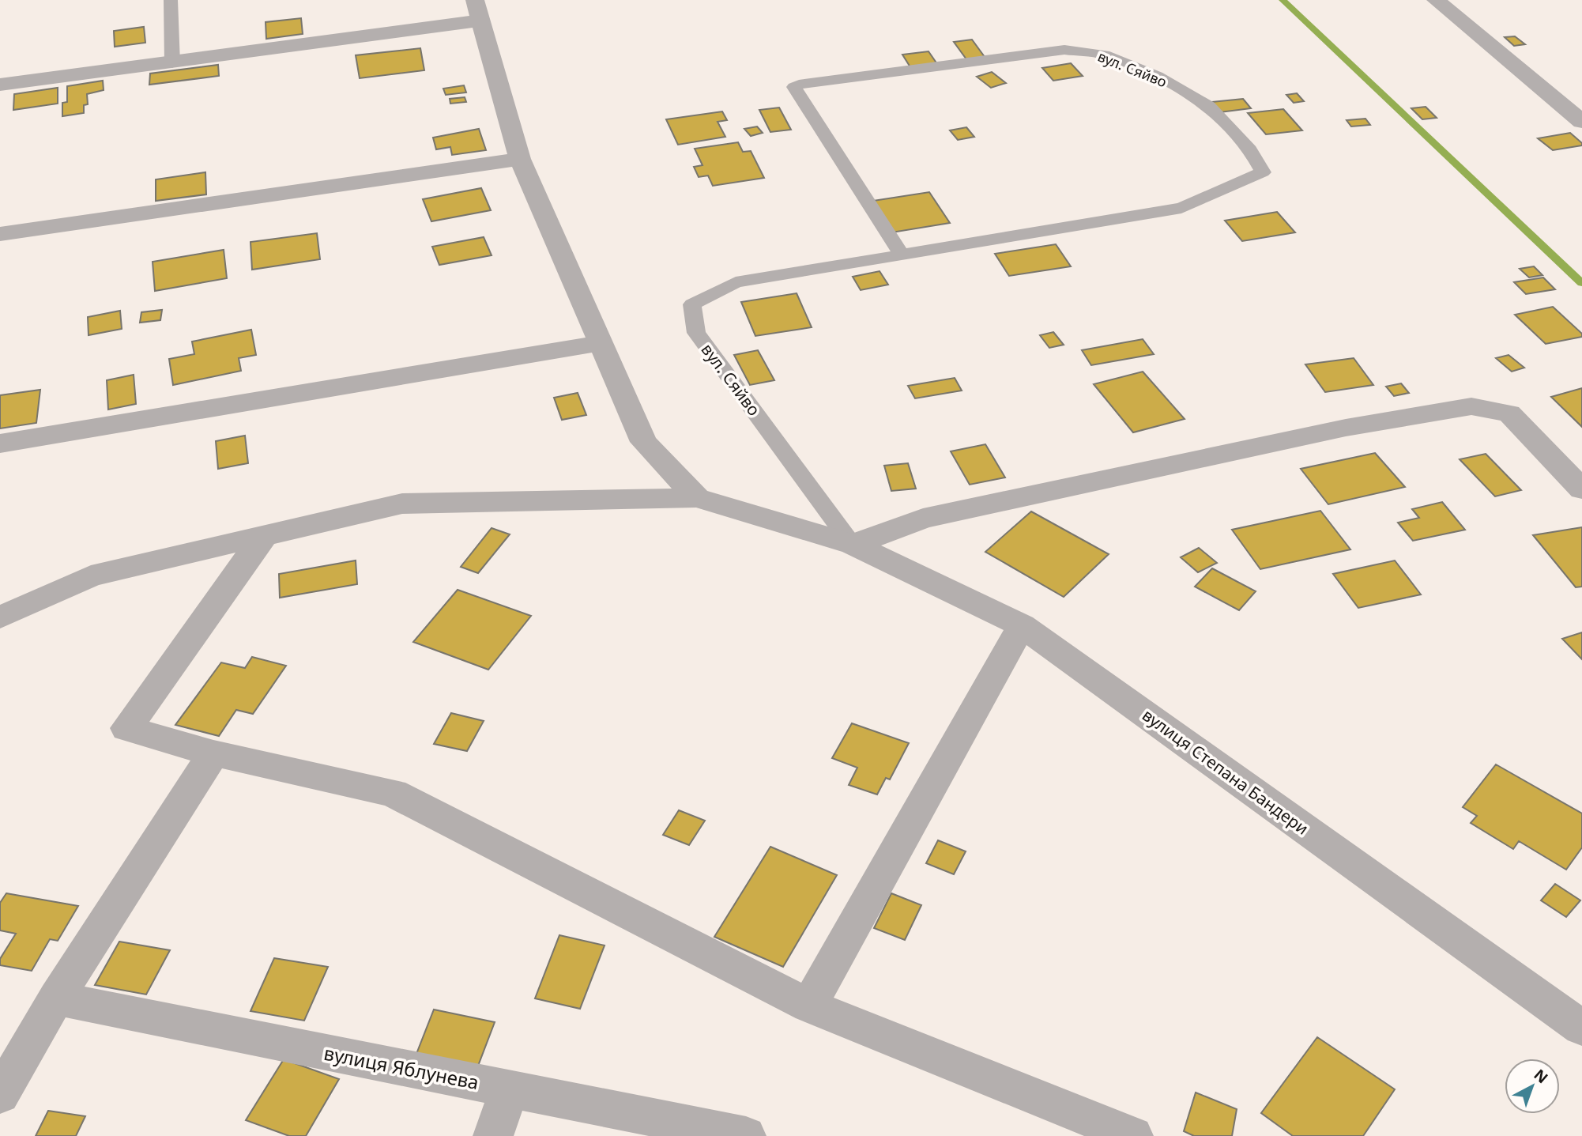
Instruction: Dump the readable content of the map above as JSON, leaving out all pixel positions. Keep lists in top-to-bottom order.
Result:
{
  "streets": {
    "street": ["вулиця Степана Бандери", "вулиця Яблунева"],
    "lane": ["вул. Сяйво"]
  },
  "crossings": [
    ["вул. Сяйво", "вулиця Степана Бандери"]
  ],
  "north": "top right"
}
